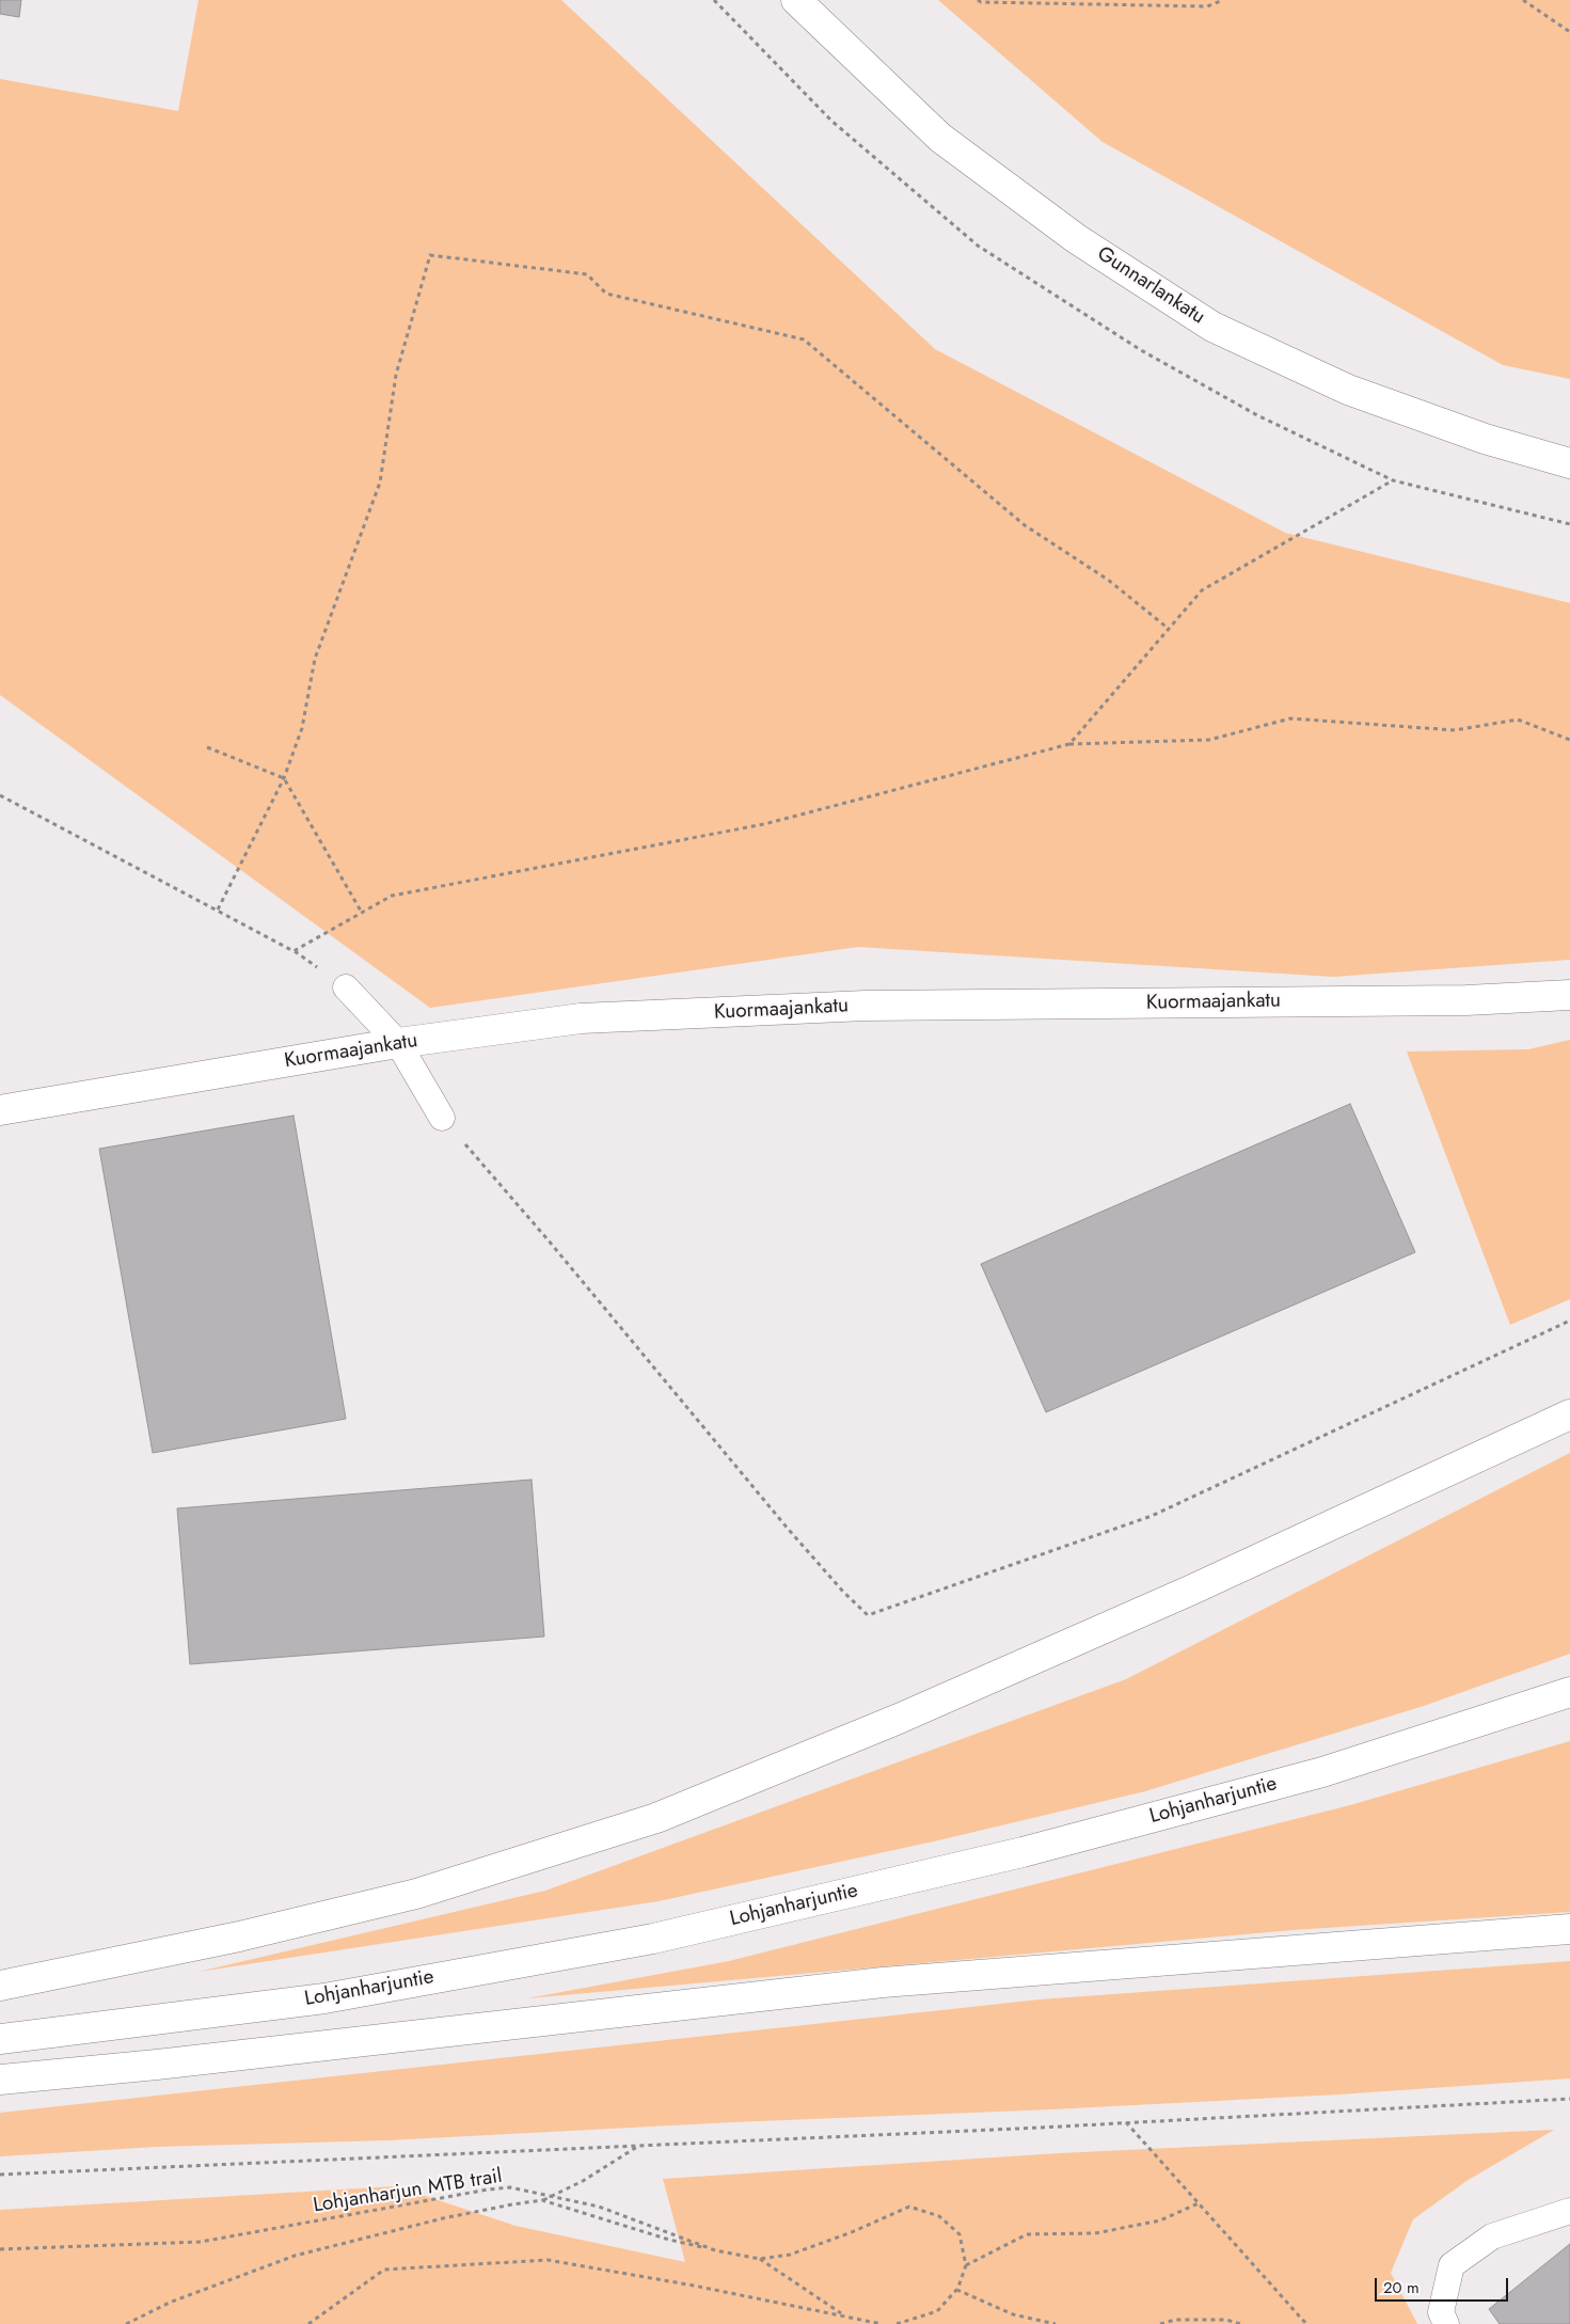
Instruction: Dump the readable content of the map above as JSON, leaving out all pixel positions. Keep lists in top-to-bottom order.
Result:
{
  "streets": {
    "main road": ["Gunnarlankatu", "Kuormaajankatu", "Lohjanharjuntie"],
    "path": ["Lohjanharjun MTB trail"]
  },
  "scale_bar": "20 m"
}
